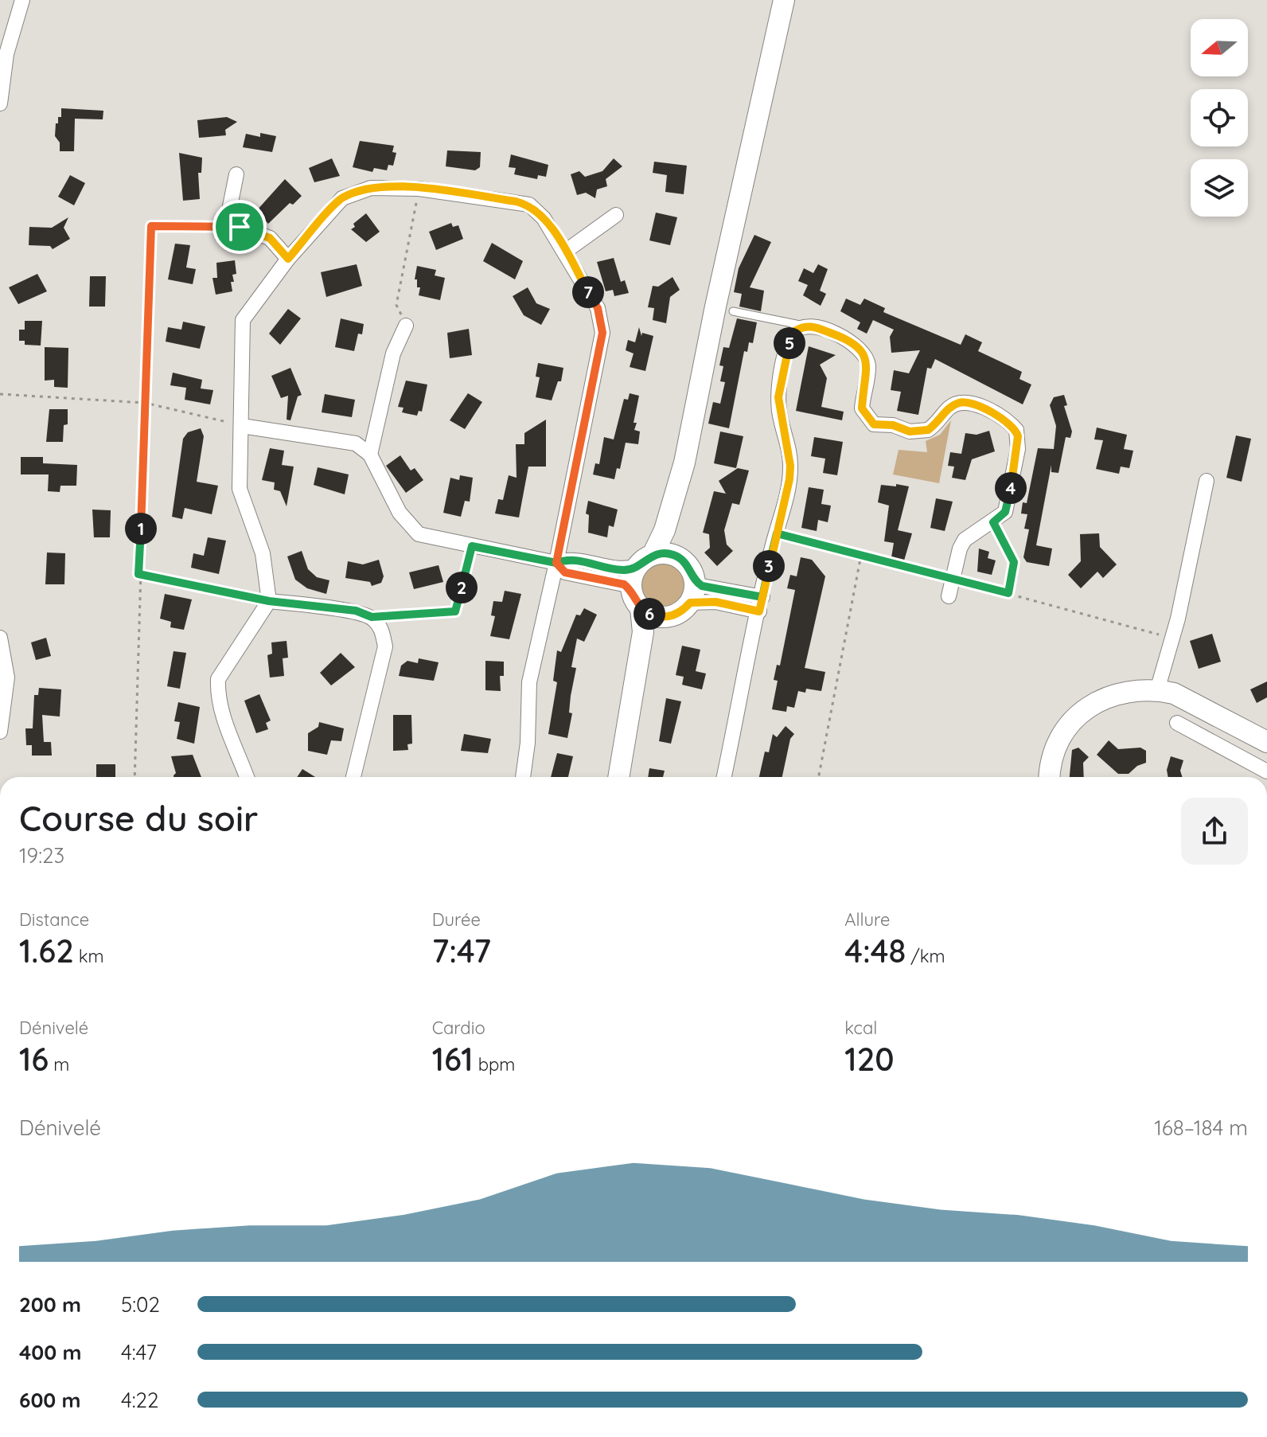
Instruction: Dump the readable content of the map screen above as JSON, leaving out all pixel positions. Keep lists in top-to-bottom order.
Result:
{
  "north": "left",
  "page": {
    "pins": [
      "7",
      "5",
      "4",
      "1",
      "3",
      "2",
      "6"
    ],
    "heading": ["Course du soir", "19:23"],
    "stats": [
      ["Distance", "1.62 km"],
      ["Durée", "7:47"],
      ["Allure", "4:48 /km"],
      ["Dénivelé", "16 m"],
      ["Cardio", "161 bpm"],
      ["kcal", "120"]
    ],
    "chart": ["Dénivelé", "168–184 m"],
    "list": [
      {
        "name": "200 m",
        "note": "5:02"
      },
      {
        "name": "400 m",
        "note": "4:47"
      },
      {
        "name": "600 m",
        "note": "4:22"
      }
    ]
  }
}
